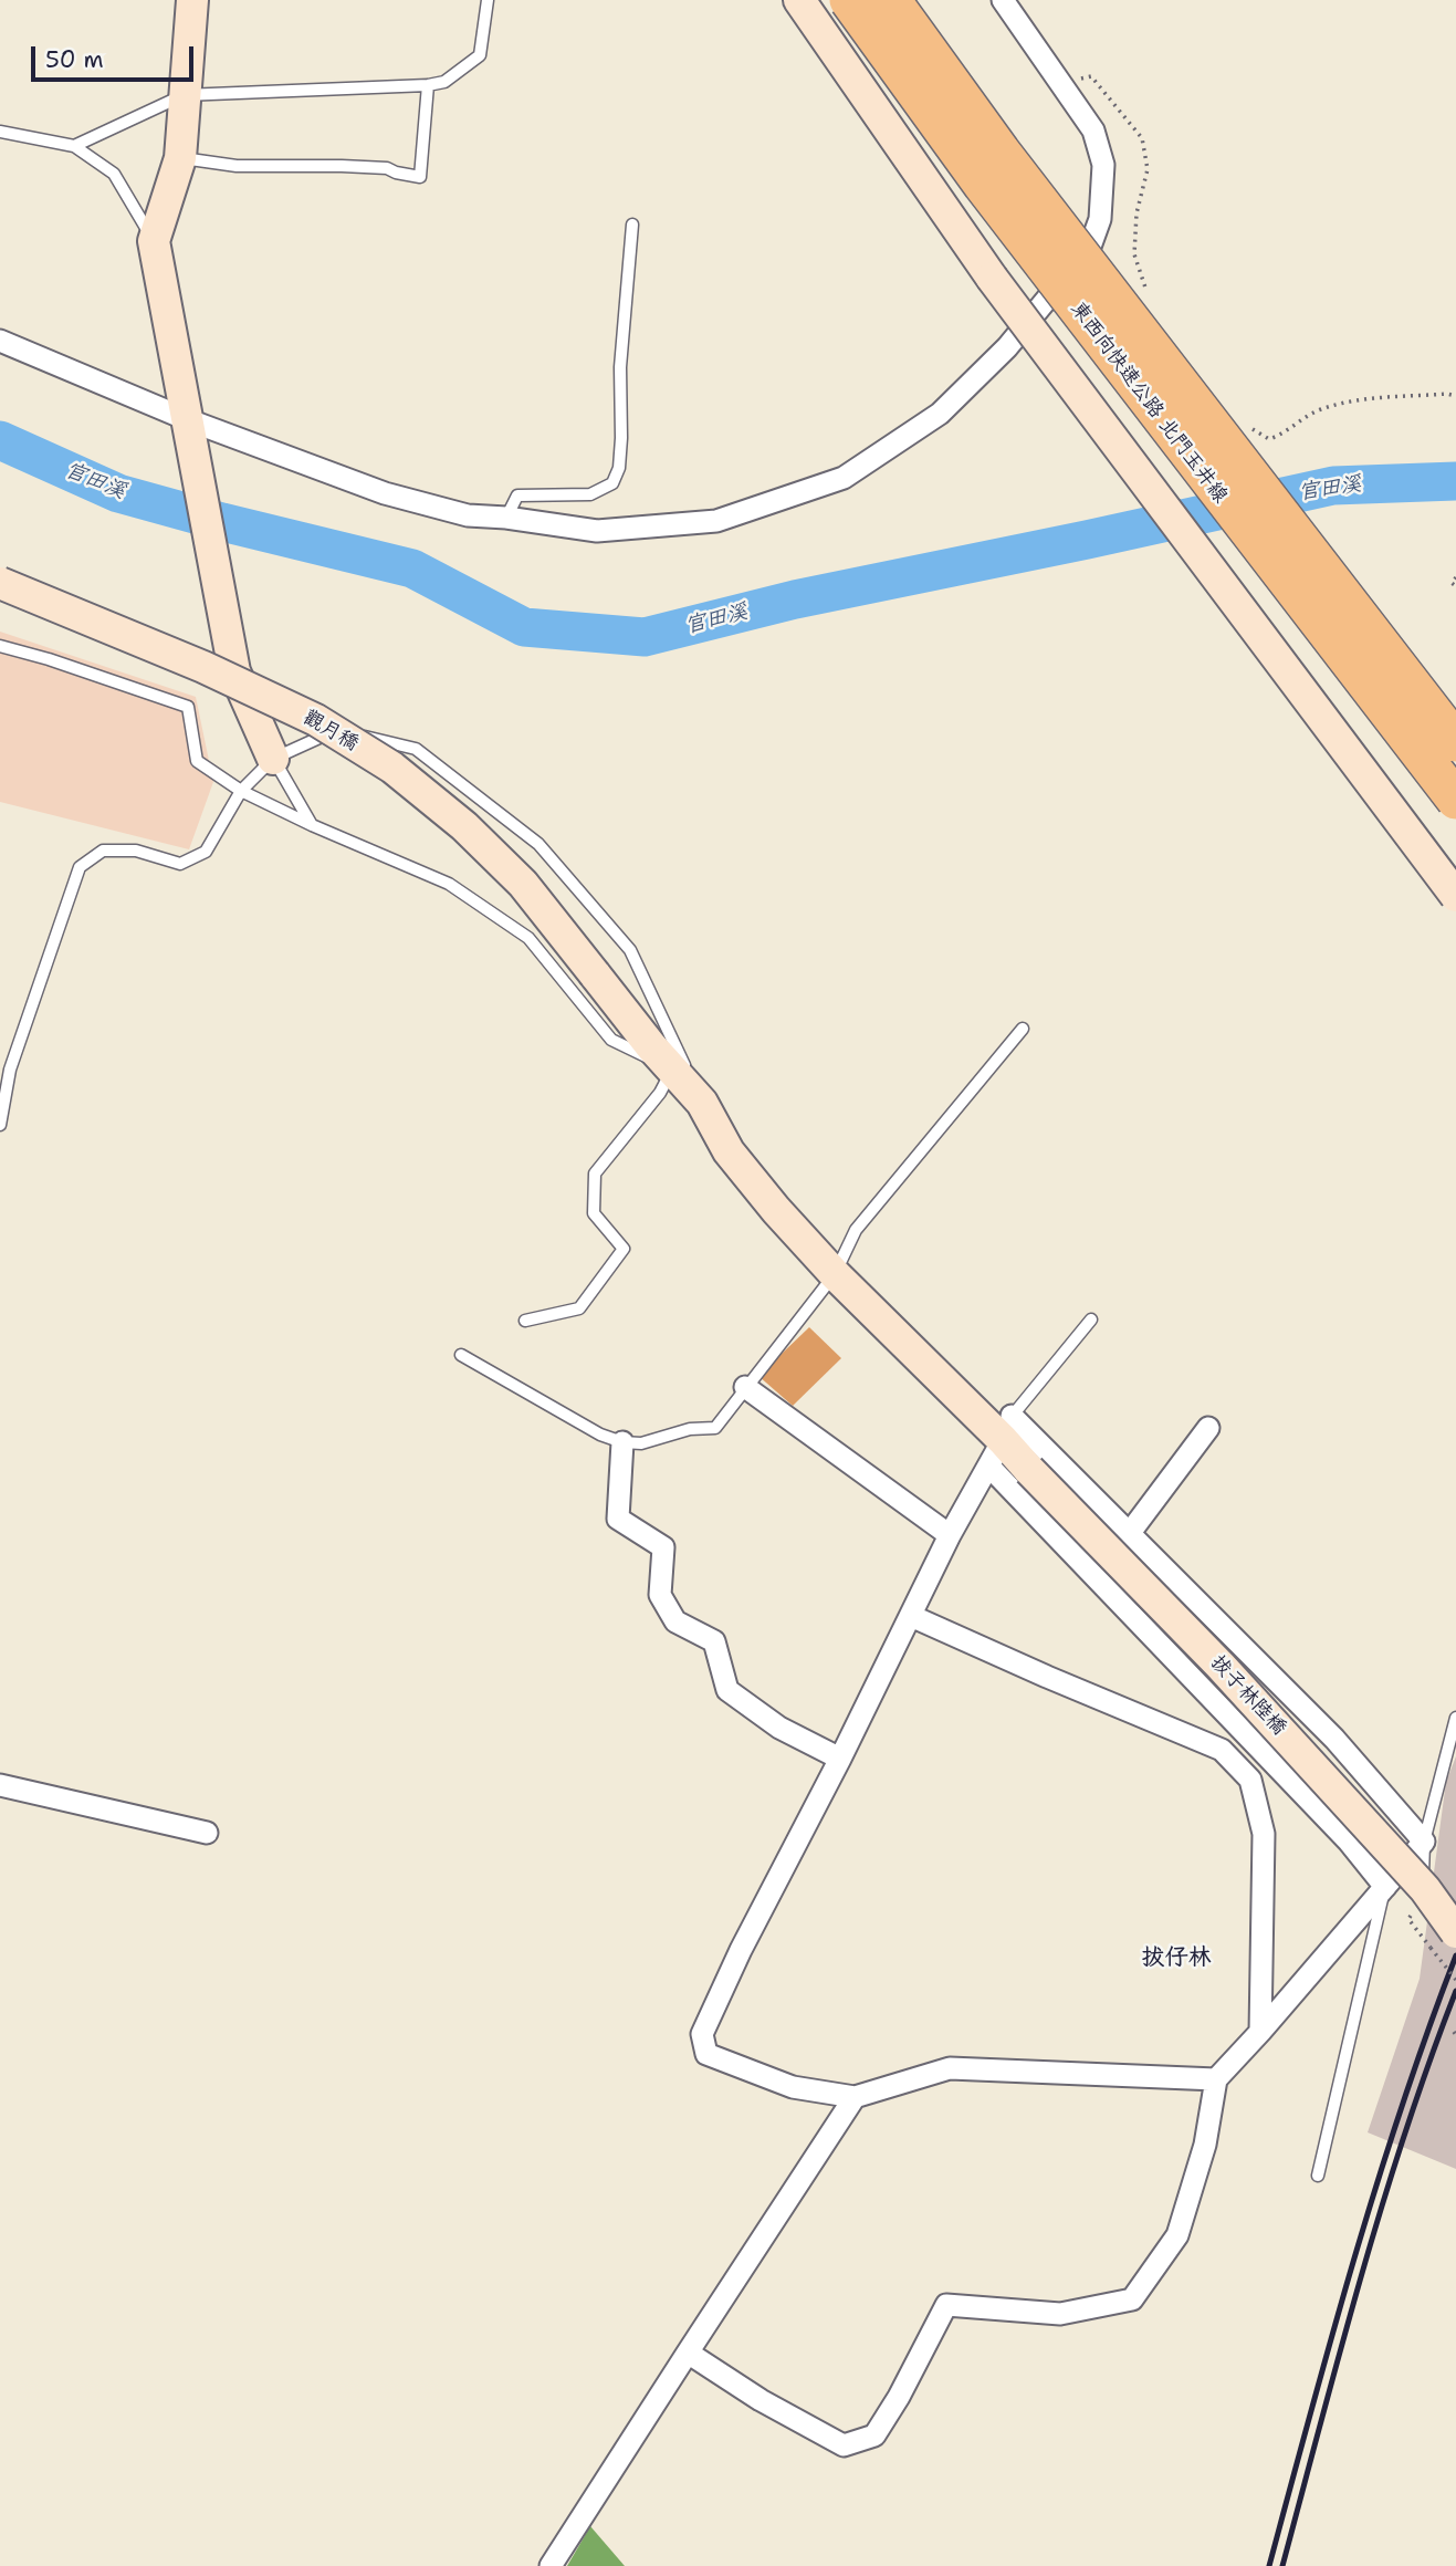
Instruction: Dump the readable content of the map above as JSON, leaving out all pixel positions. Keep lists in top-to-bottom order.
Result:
{
  "streets": {
    "highway": ["東西向快速公路 北門玉井線"],
    "main road": ["觀月穚", "拔子林陸橋"]
  },
  "crossings": [
    ["觀月穚", "拔子林陸橋"]
  ],
  "districts": ["拔仔林"],
  "water": ["官田溪"],
  "scale_bar": "50 m"
}
